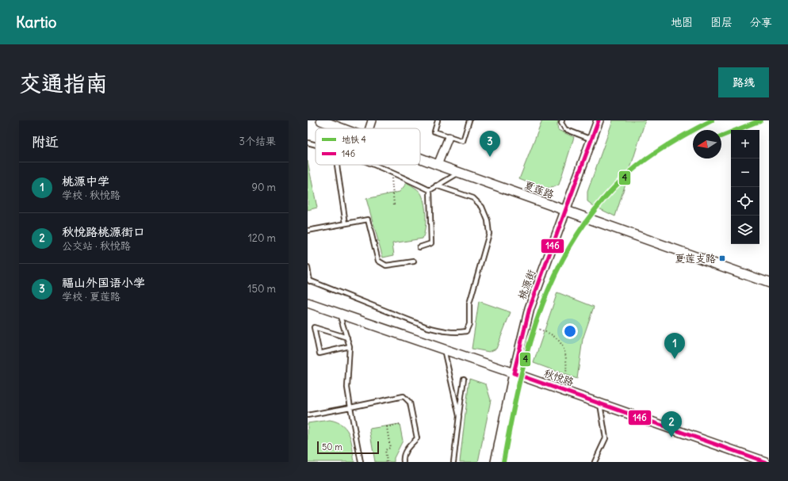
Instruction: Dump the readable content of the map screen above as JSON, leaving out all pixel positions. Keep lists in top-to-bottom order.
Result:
{
  "streets": {
    "street": ["夏莲路", "桃源街", "秋悦路"]
  },
  "crossings": [
    ["夏莲路", "桃源街"],
    ["桃源街", "秋悦路"]
  ],
  "places": {
    "transit": ["夏莲支路"]
  },
  "lines": ["metro line 4", "transit line 146"],
  "legend": ["地铁 4", "146"],
  "scale_bar": "50 m",
  "north": "left",
  "page": {
    "header": "Kartio",
    "nav": ["地图", "图层", "分享"],
    "buttons": "路线",
    "title": "交通指南",
    "heading": ["附近", "3个结果"],
    "map_buttons": ["+", "−"],
    "pins": ["3", "1", "2"],
    "list": [
      {
        "mark": "1",
        "name": "桃源中学",
        "note": "学校 · 秋悦路",
        "value": "90 m"
      },
      {
        "mark": "2",
        "name": "秋悦路桃源街口",
        "note": "公交站 · 秋悦路",
        "value": "120 m"
      },
      {
        "mark": "3",
        "name": "福山外国语小学",
        "note": "学校 · 夏莲路",
        "value": "150 m"
      }
    ],
    "scale": "50 m"
  }
}
